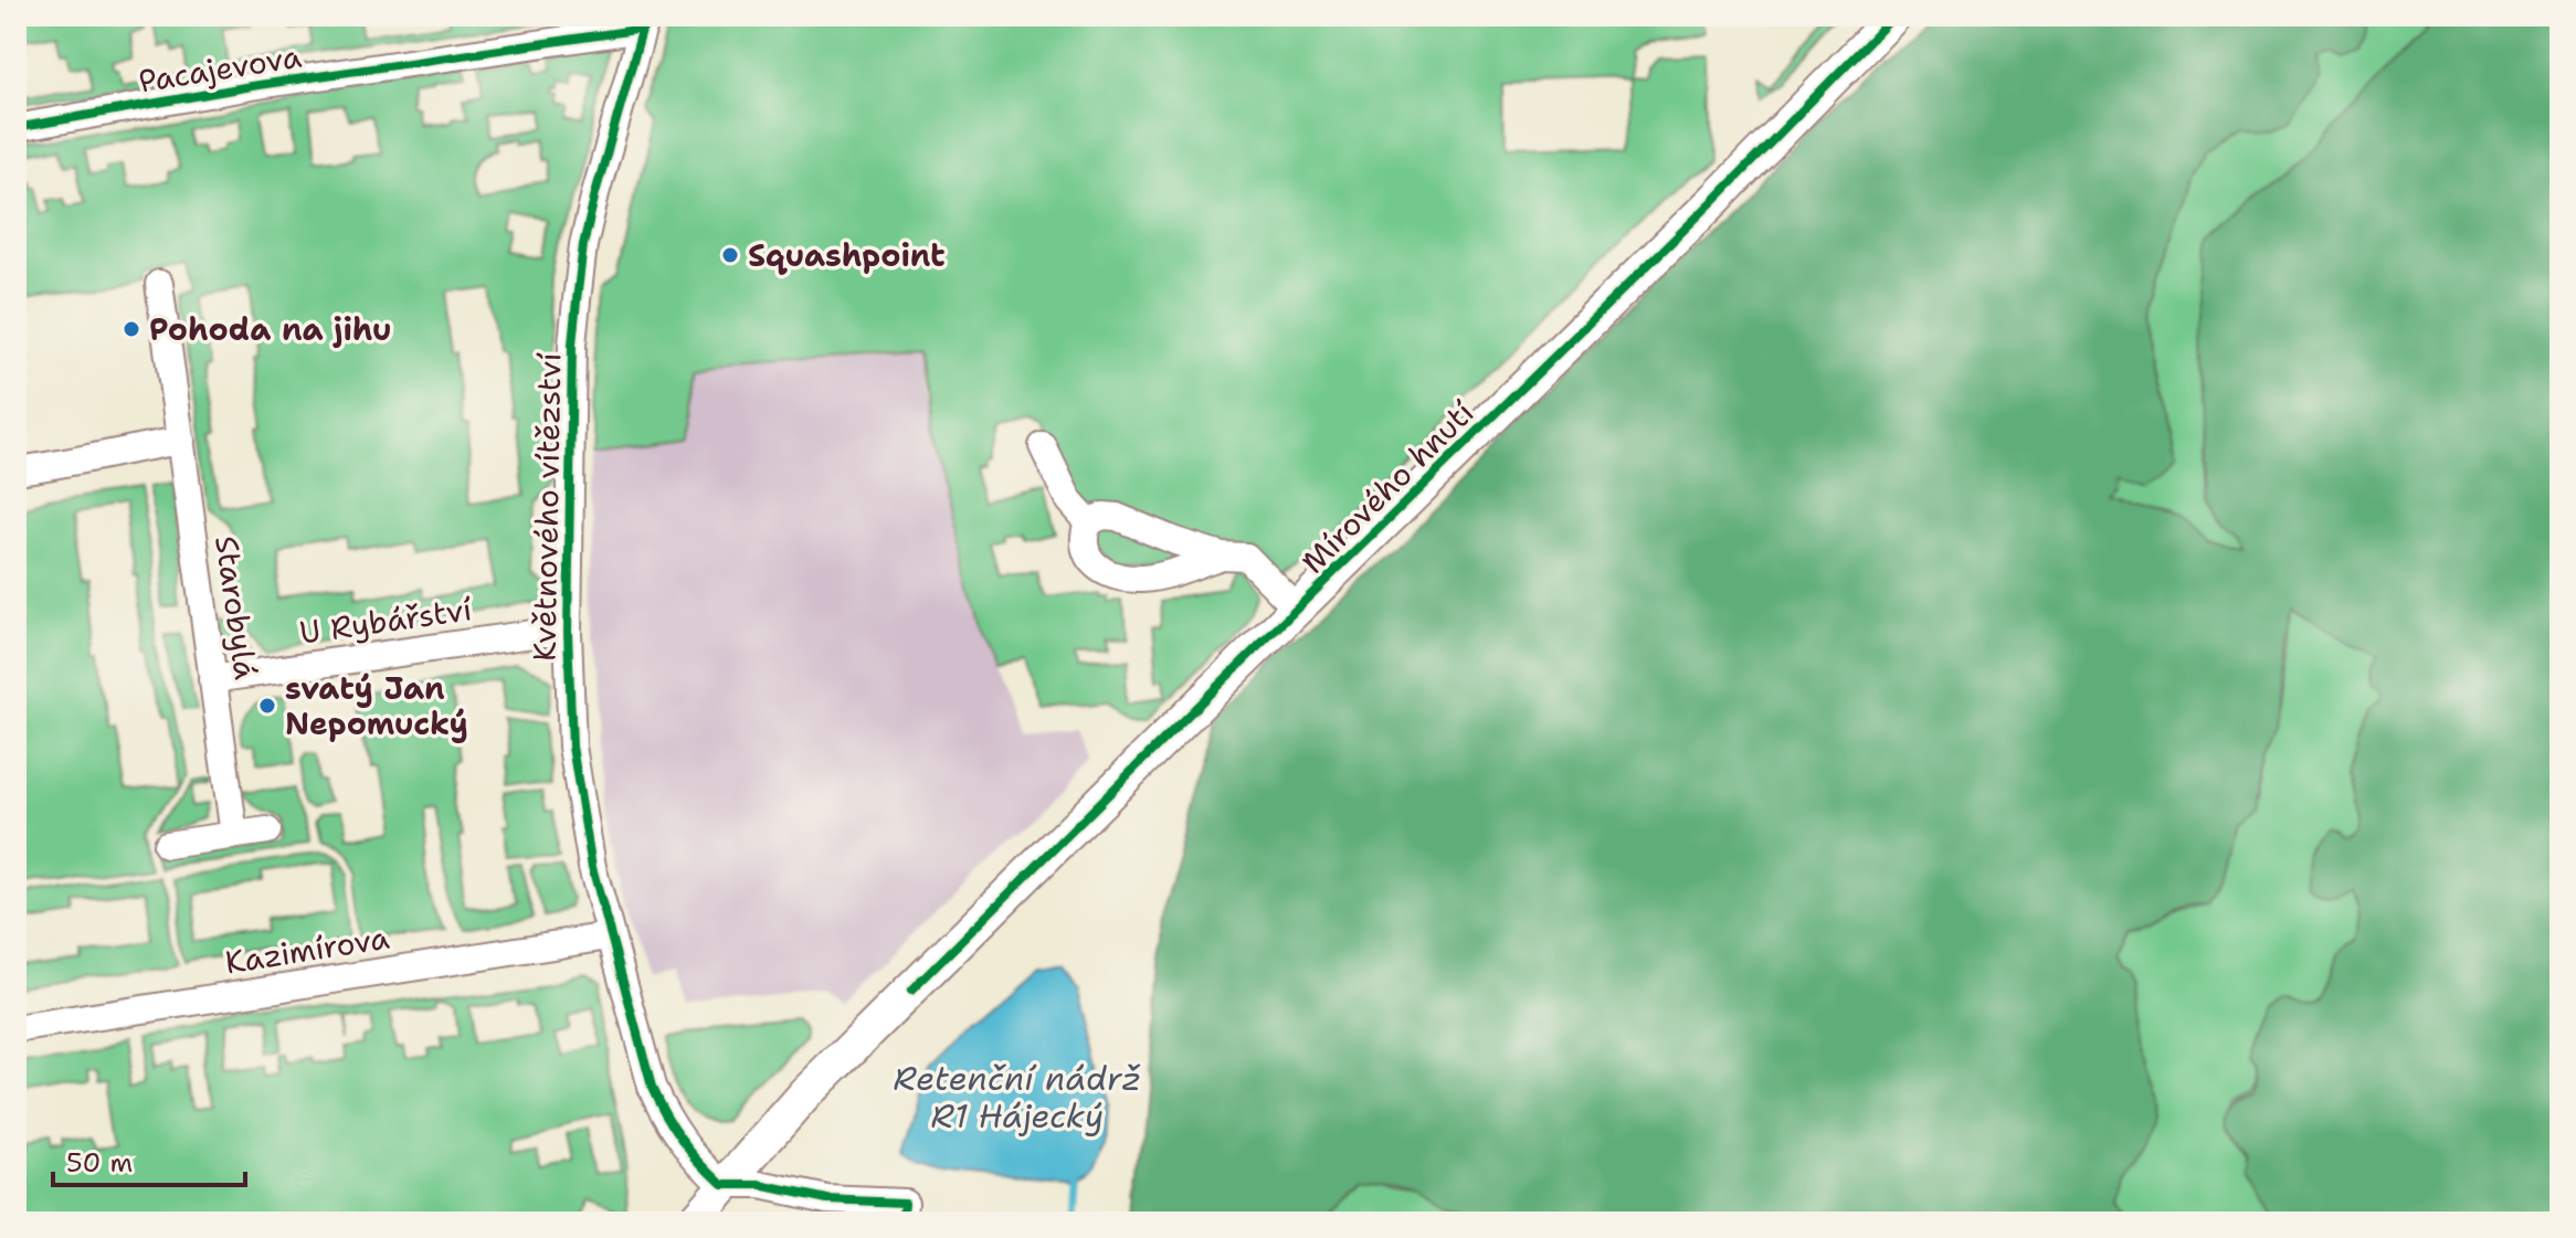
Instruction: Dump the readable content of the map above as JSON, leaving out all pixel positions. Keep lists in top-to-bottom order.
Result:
{
  "streets": {
    "main road": ["Mírového hnutí"],
    "street": [
      "Pacajevova",
      "Květnového vítězství",
      "Starobylá",
      "U Rybářství",
      "Kazimírova"
    ]
  },
  "crossings": [
    ["Pacajevova", "Květnového vítězství"],
    ["Mírového hnutí", "Květnového vítězství"],
    ["Květnového vítězství", "U Rybářství"],
    ["Květnového vítězství", "Kazimírova"],
    ["Starobylá", "U Rybářství"]
  ],
  "water": ["Retenční nádrž R1 Hájecký"],
  "places": ["Squashpoint", "Pohoda na jihu", "svatý Jan Nepomucký"],
  "scale_bar": "50 m"
}
